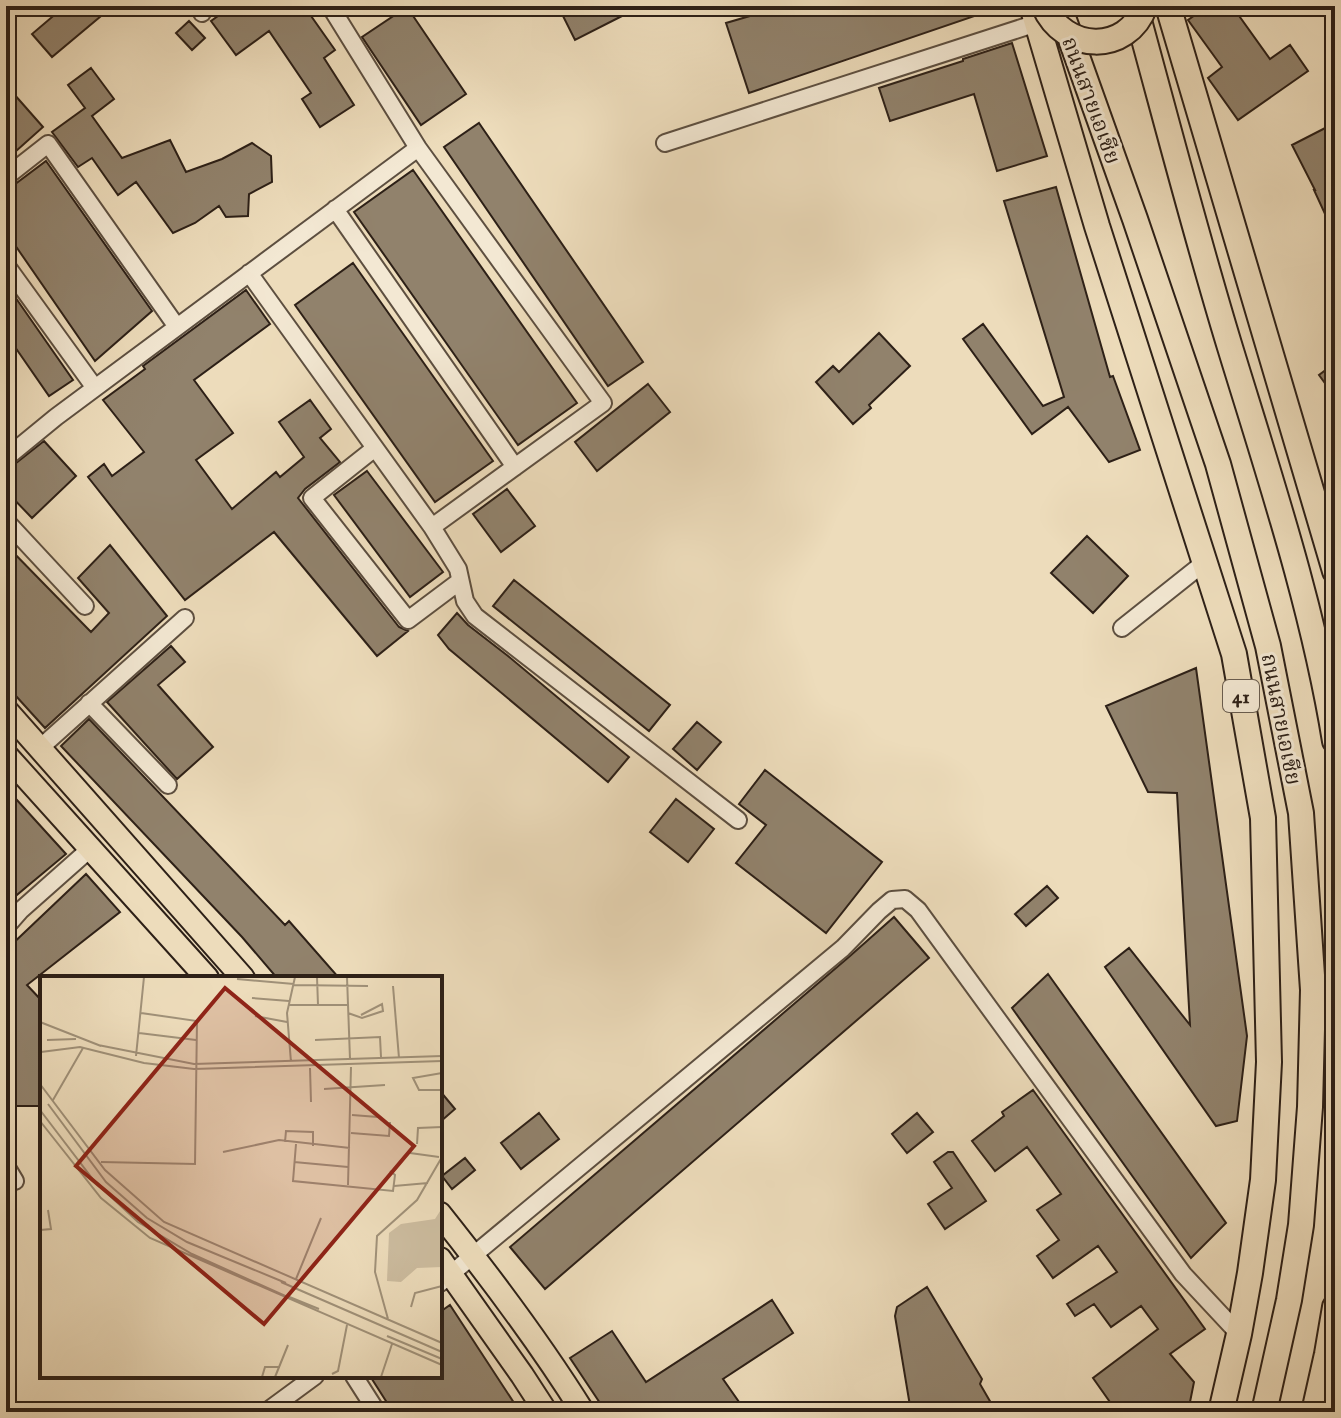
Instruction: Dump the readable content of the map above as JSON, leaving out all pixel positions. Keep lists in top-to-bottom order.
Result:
{
  "streets": {
    "highway": ["ถนนสายเอเชีย", "41"]
  }
}
